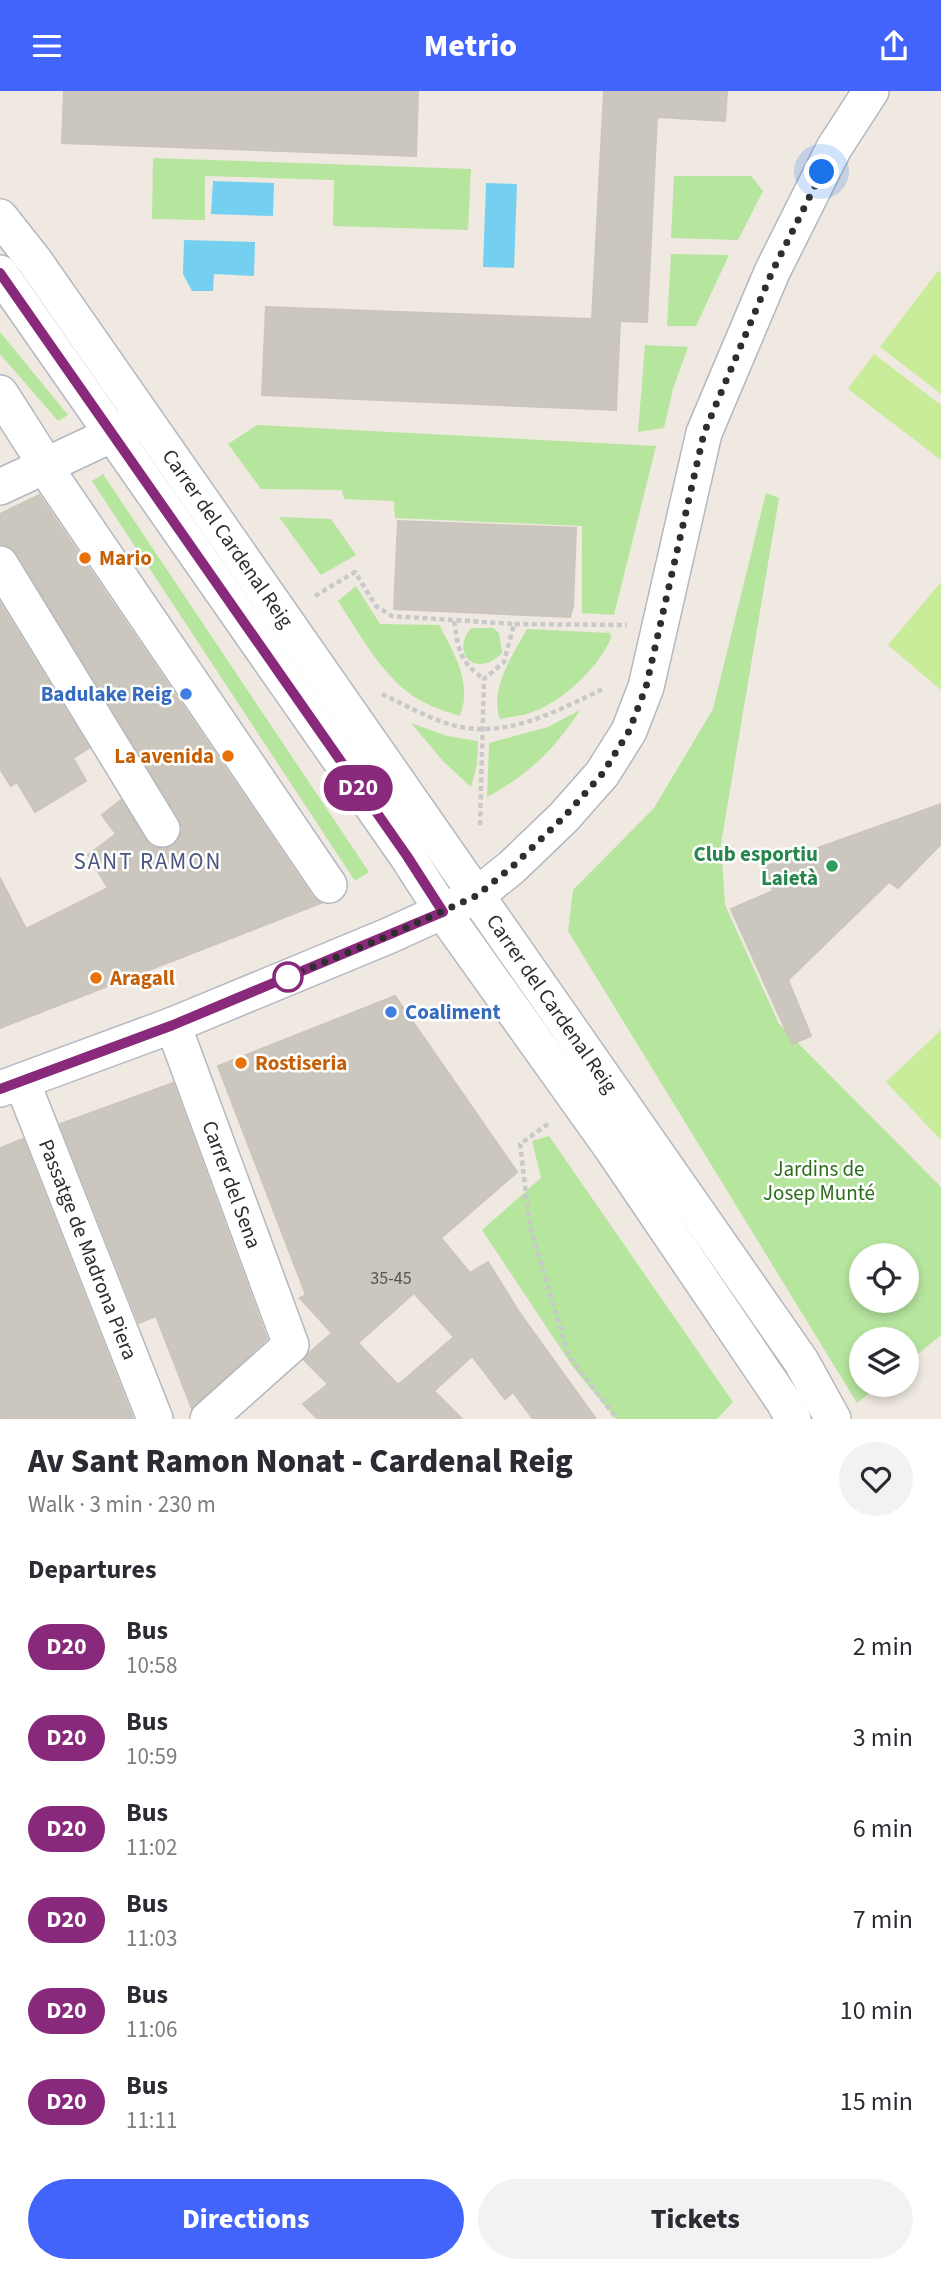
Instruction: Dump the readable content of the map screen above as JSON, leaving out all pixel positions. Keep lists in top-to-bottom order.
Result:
{
  "streets": {
    "street": ["Carrer del Cardenal Reig", "Carrer del Sena", "Passatge de Madrona Piera"]
  },
  "districts": ["SANT RAMON"],
  "parks": ["Jardins de Josep Munté"],
  "places": [
    "Mario",
    "Badulake Reig",
    "La avenida",
    "Club esportiu Laietà",
    "Aragall",
    "Coaliment",
    "Rostiseria"
  ],
  "lines": ["bus line D20"],
  "house_numbers": ["35-45"],
  "page": {
    "header": "Metrio",
    "on_map": "D20",
    "heading": [
      ["Av Sant Ramon Nonat - Cardenal Reig", "Walk · 3 min · 230 m"],
      "Departures"
    ],
    "list": [
      {
        "mark": "D20",
        "name": "Bus",
        "note": "10:58",
        "value": "2 min"
      },
      {
        "mark": "D20",
        "name": "Bus",
        "note": "10:59",
        "value": "3 min"
      },
      {
        "mark": "D20",
        "name": "Bus",
        "note": "11:02",
        "value": "6 min"
      },
      {
        "mark": "D20",
        "name": "Bus",
        "note": "11:03",
        "value": "7 min"
      },
      {
        "mark": "D20",
        "name": "Bus",
        "note": "11:06",
        "value": "10 min"
      },
      {
        "mark": "D20",
        "name": "Bus",
        "note": "11:11",
        "value": "15 min"
      }
    ],
    "buttons": ["Directions", "Tickets"]
  }
}
